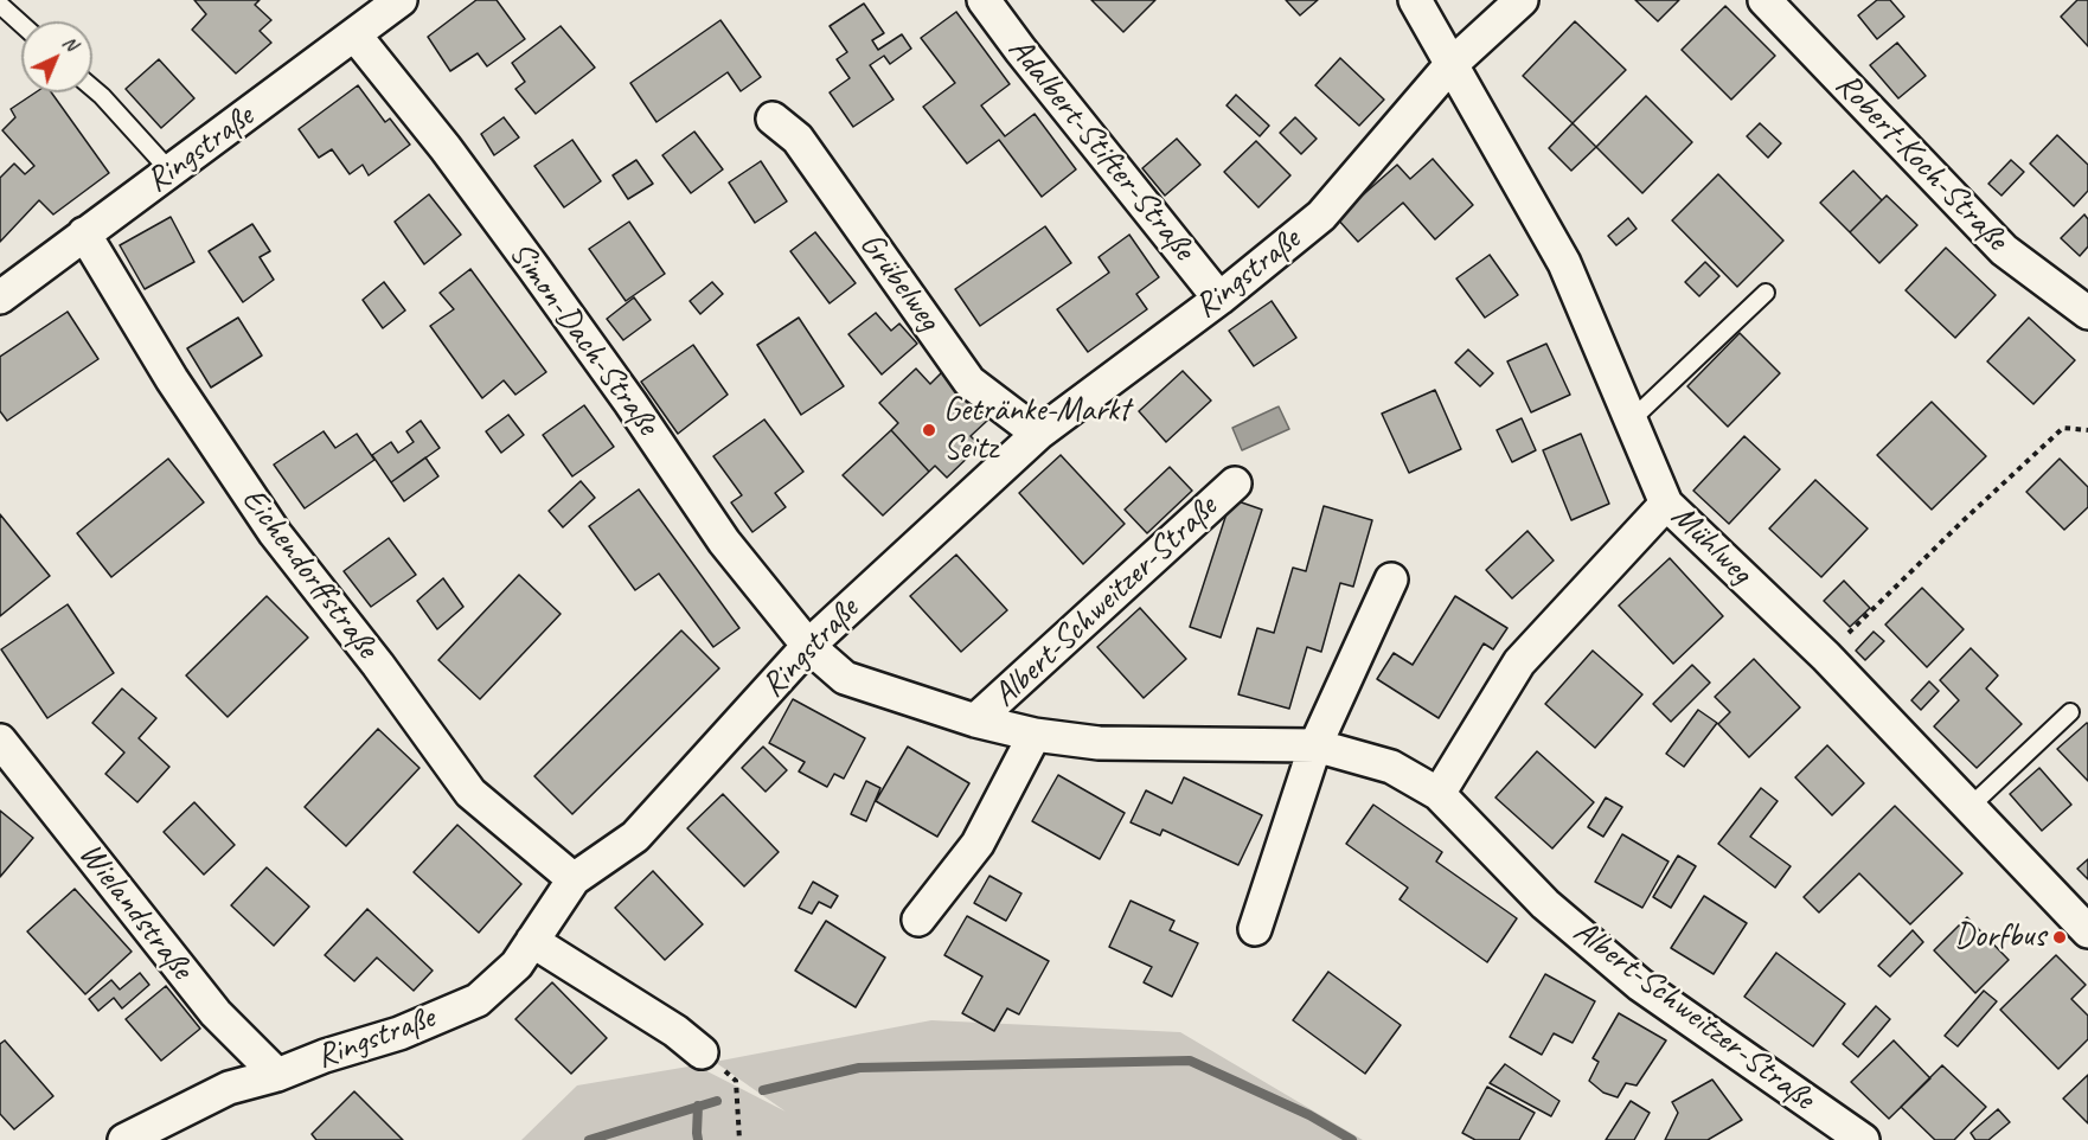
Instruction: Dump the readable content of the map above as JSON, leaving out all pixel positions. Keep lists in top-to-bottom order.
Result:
{
  "streets": {
    "street": [
      "Ringstraße",
      "Adalbert-Stifter-Straße",
      "Robert-Koch-Straße",
      "Grübelweg",
      "Simon-Dach-Straße",
      "Mühlweg",
      "Eichendorffstraße",
      "Albert-Schweitzer-Straße",
      "Wielandstraße"
    ]
  },
  "crossings": [
    ["Ringstraße", "Adalbert-Stifter-Straße"],
    ["Ringstraße", "Grübelweg"],
    ["Ringstraße", "Simon-Dach-Straße"],
    ["Ringstraße", "Mühlweg"],
    ["Ringstraße", "Eichendorffstraße"],
    ["Ringstraße", "Albert-Schweitzer-Straße"],
    ["Ringstraße", "Wielandstraße"],
    ["Simon-Dach-Straße", "Albert-Schweitzer-Straße"]
  ],
  "places": ["Getränke-Markt Seitz", "Dorfbus"],
  "north": "top right"
}
